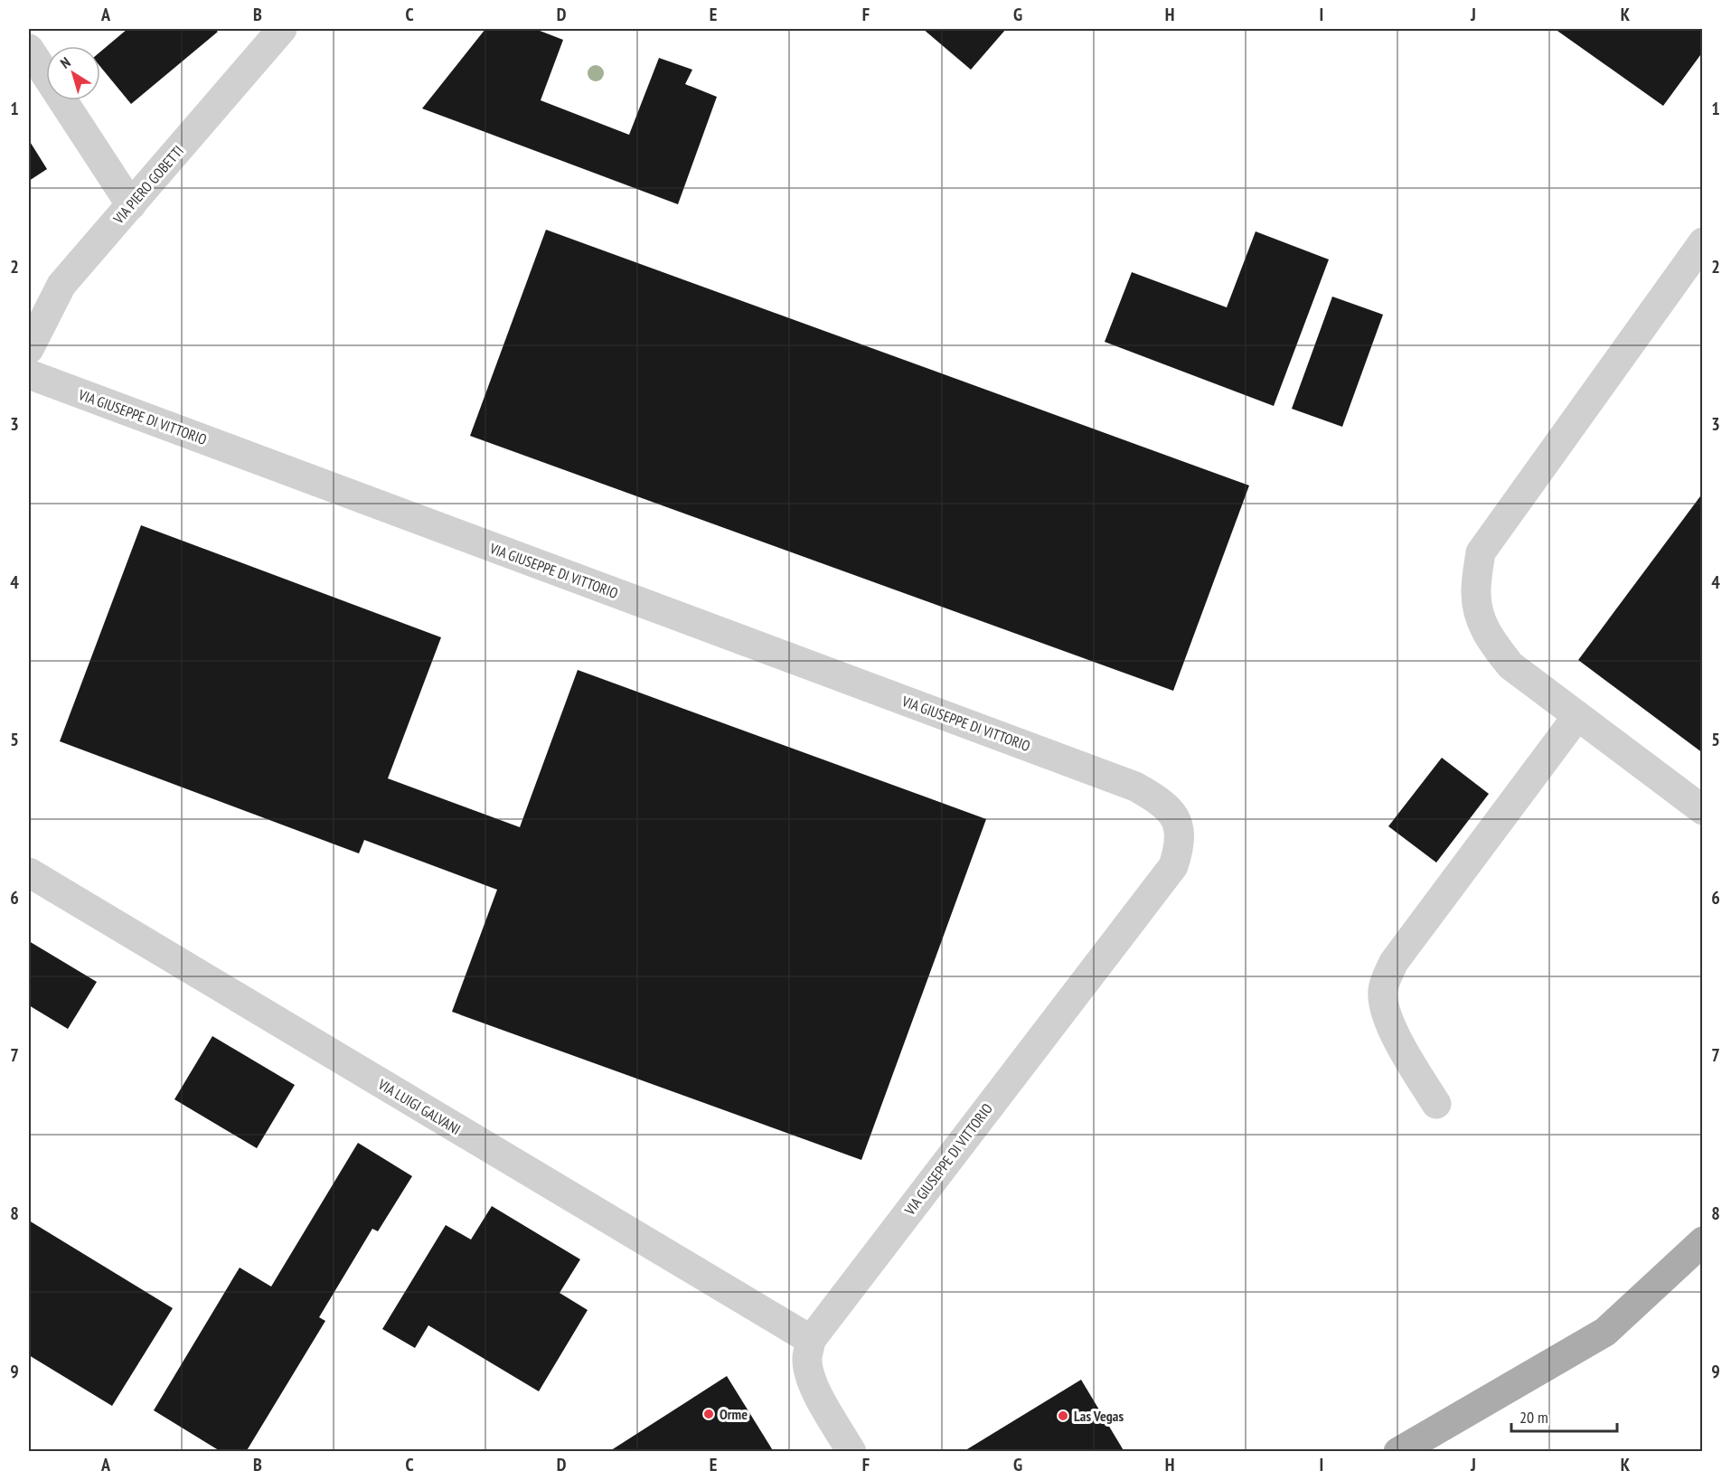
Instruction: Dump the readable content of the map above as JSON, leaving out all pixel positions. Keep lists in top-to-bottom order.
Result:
{
  "streets": {
    "street": ["VIA PIERO GOBETTI", "VIA GIUSEPPE DI VITTORIO", "VIA LUIGI GALVANI"]
  },
  "crossings": [
    ["VIA GIUSEPPE DI VITTORIO", "VIA LUIGI GALVANI"]
  ],
  "places": ["Orme", "Las Vegas"],
  "scale_bar": "20 m",
  "north": "top left",
  "grid": {
    "columns": [
      "A",
      "B",
      "C",
      "D",
      "E",
      "F",
      "G",
      "H",
      "I",
      "J",
      "K"
    ],
    "rows": [
      "1",
      "2",
      "3",
      "4",
      "5",
      "6",
      "7",
      "8",
      "9"
    ]
  }
}
